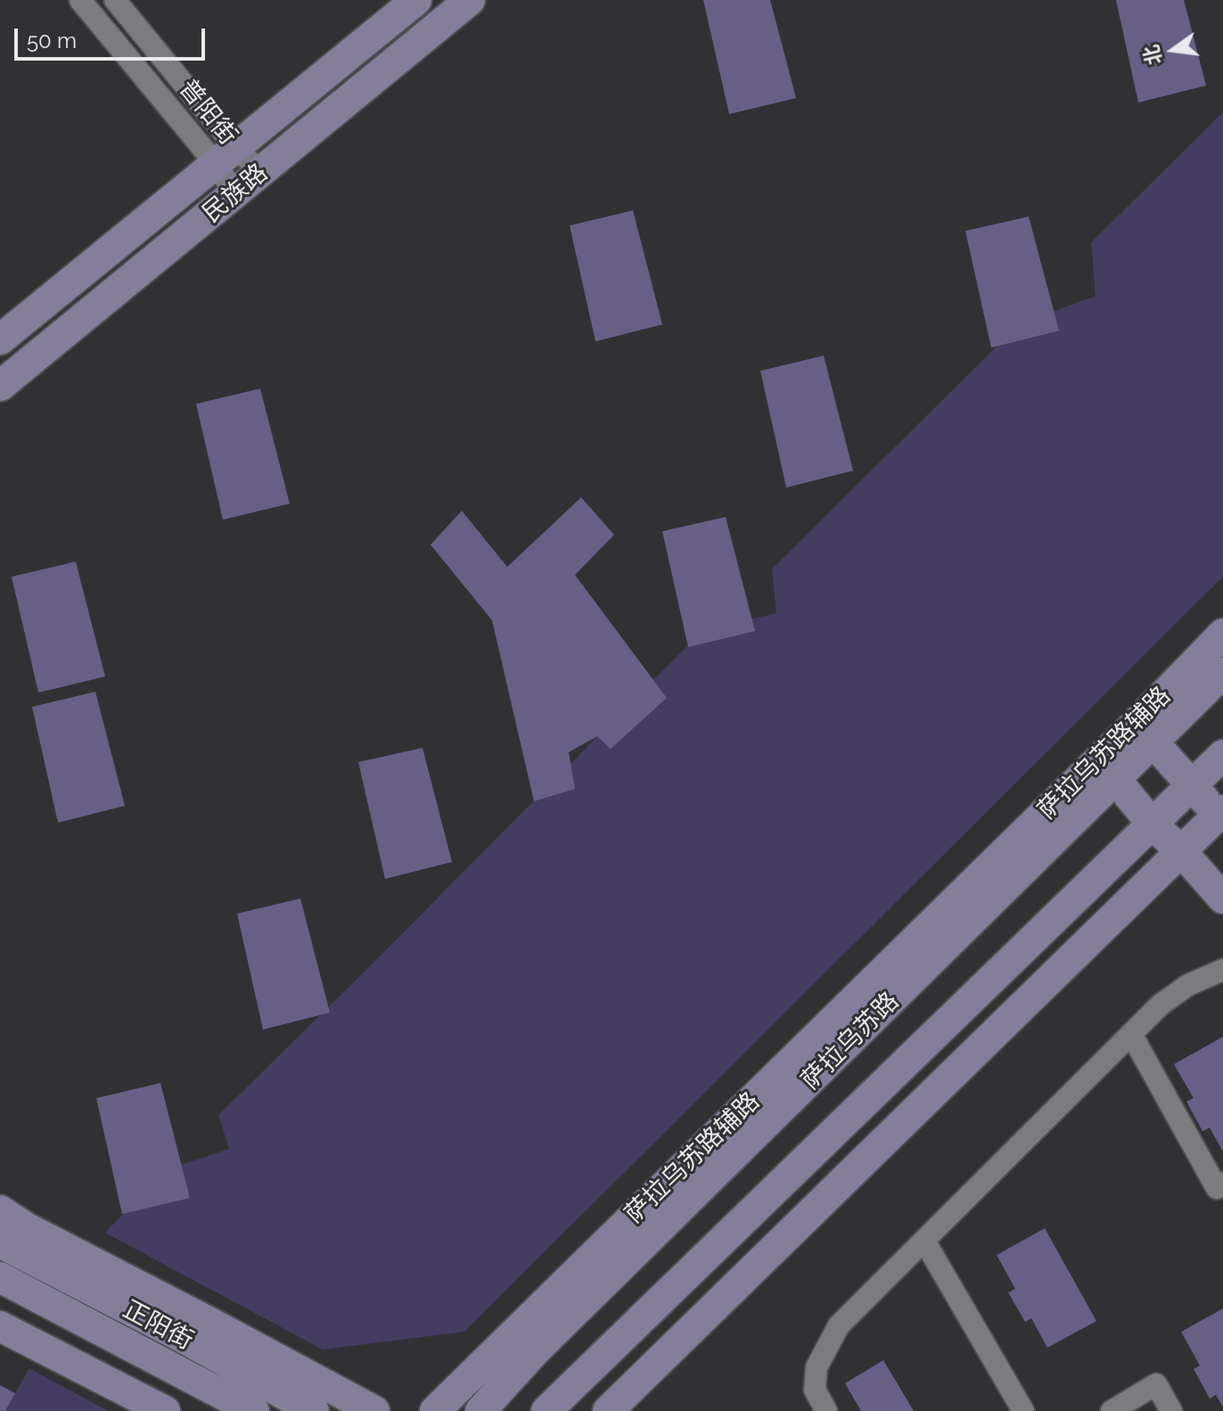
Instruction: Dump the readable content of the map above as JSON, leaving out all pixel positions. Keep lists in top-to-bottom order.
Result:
{
  "streets": {
    "street": [
      "普阳街",
      "民族路",
      "萨拉乌苏路辅路",
      "萨拉乌苏路",
      "正阳街"
    ]
  },
  "crossings": [
    ["普阳街", "民族路"],
    ["萨拉乌苏路辅路", "萨拉乌苏路"]
  ],
  "scale_bar": "50 m",
  "north": "left"
}
